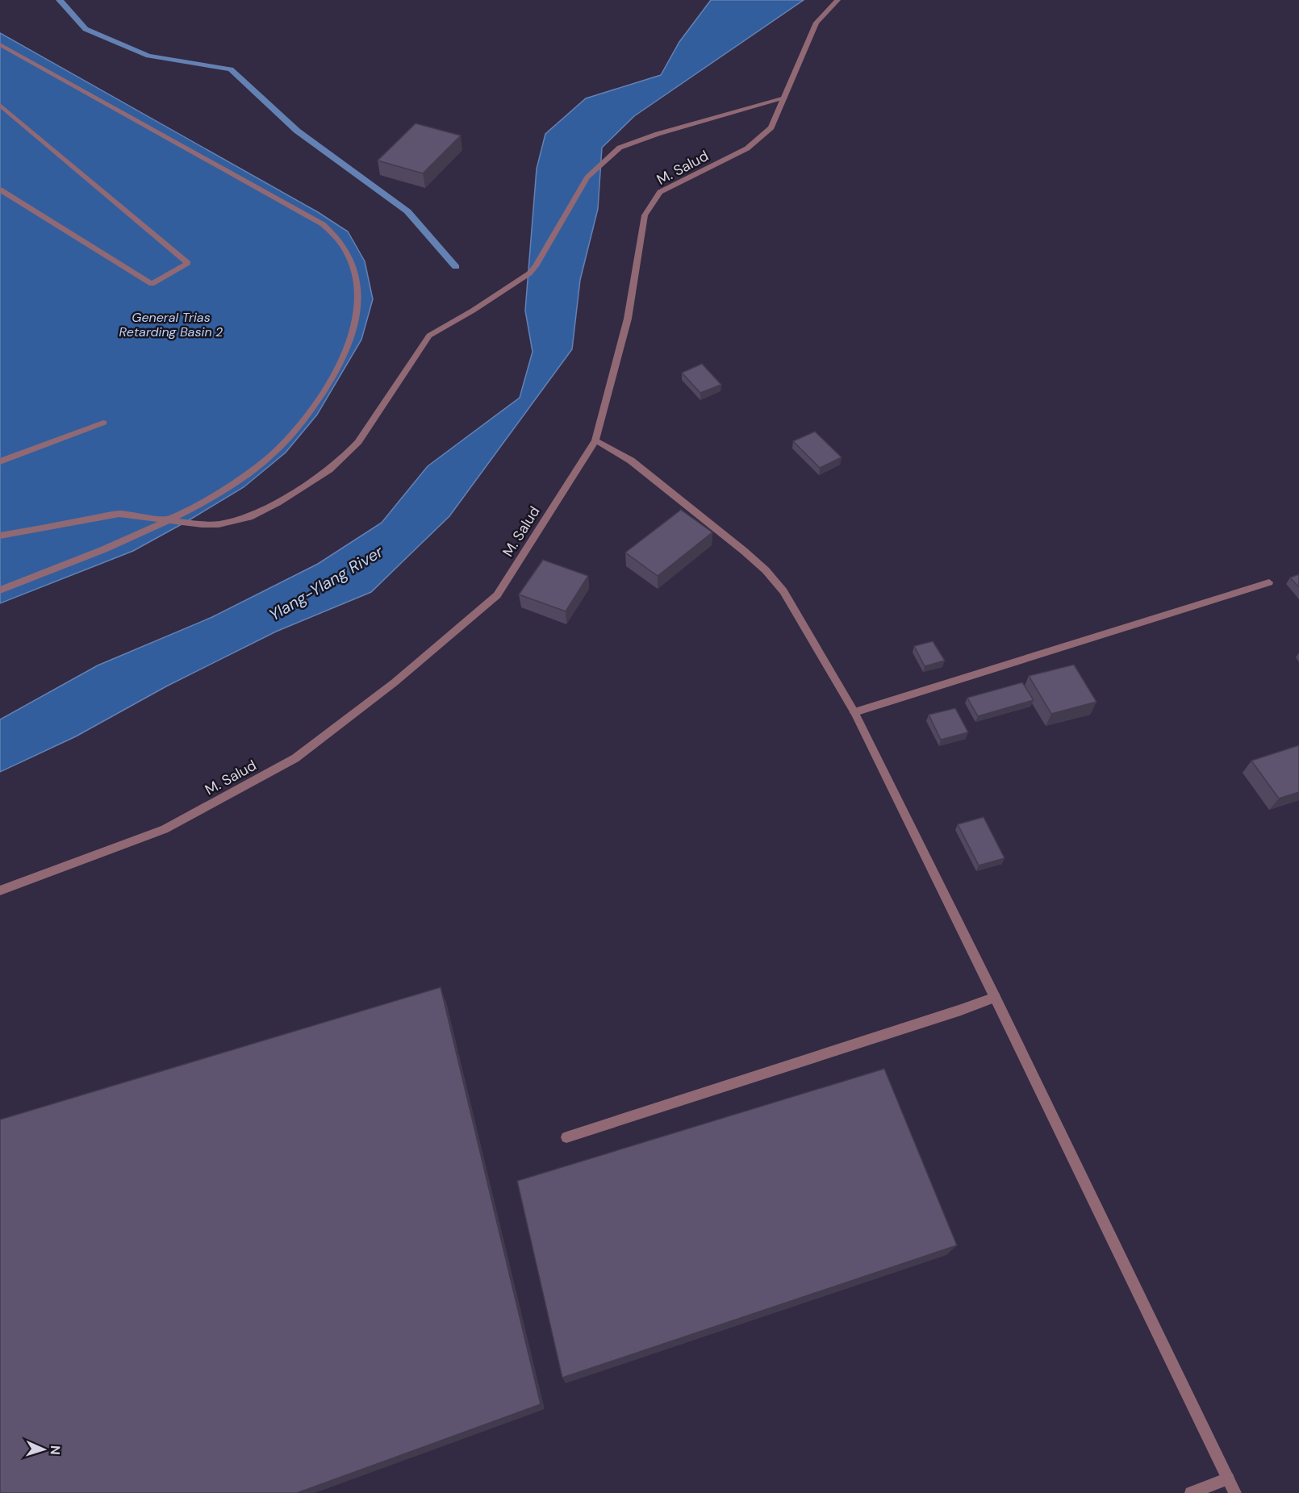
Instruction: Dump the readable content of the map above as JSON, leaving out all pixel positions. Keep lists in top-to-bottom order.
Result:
{
  "streets": {
    "street": ["M. Salud"]
  },
  "water": ["General Trias Retarding Basin 2", "Ylang-Ylang River"],
  "north": "right"
}
